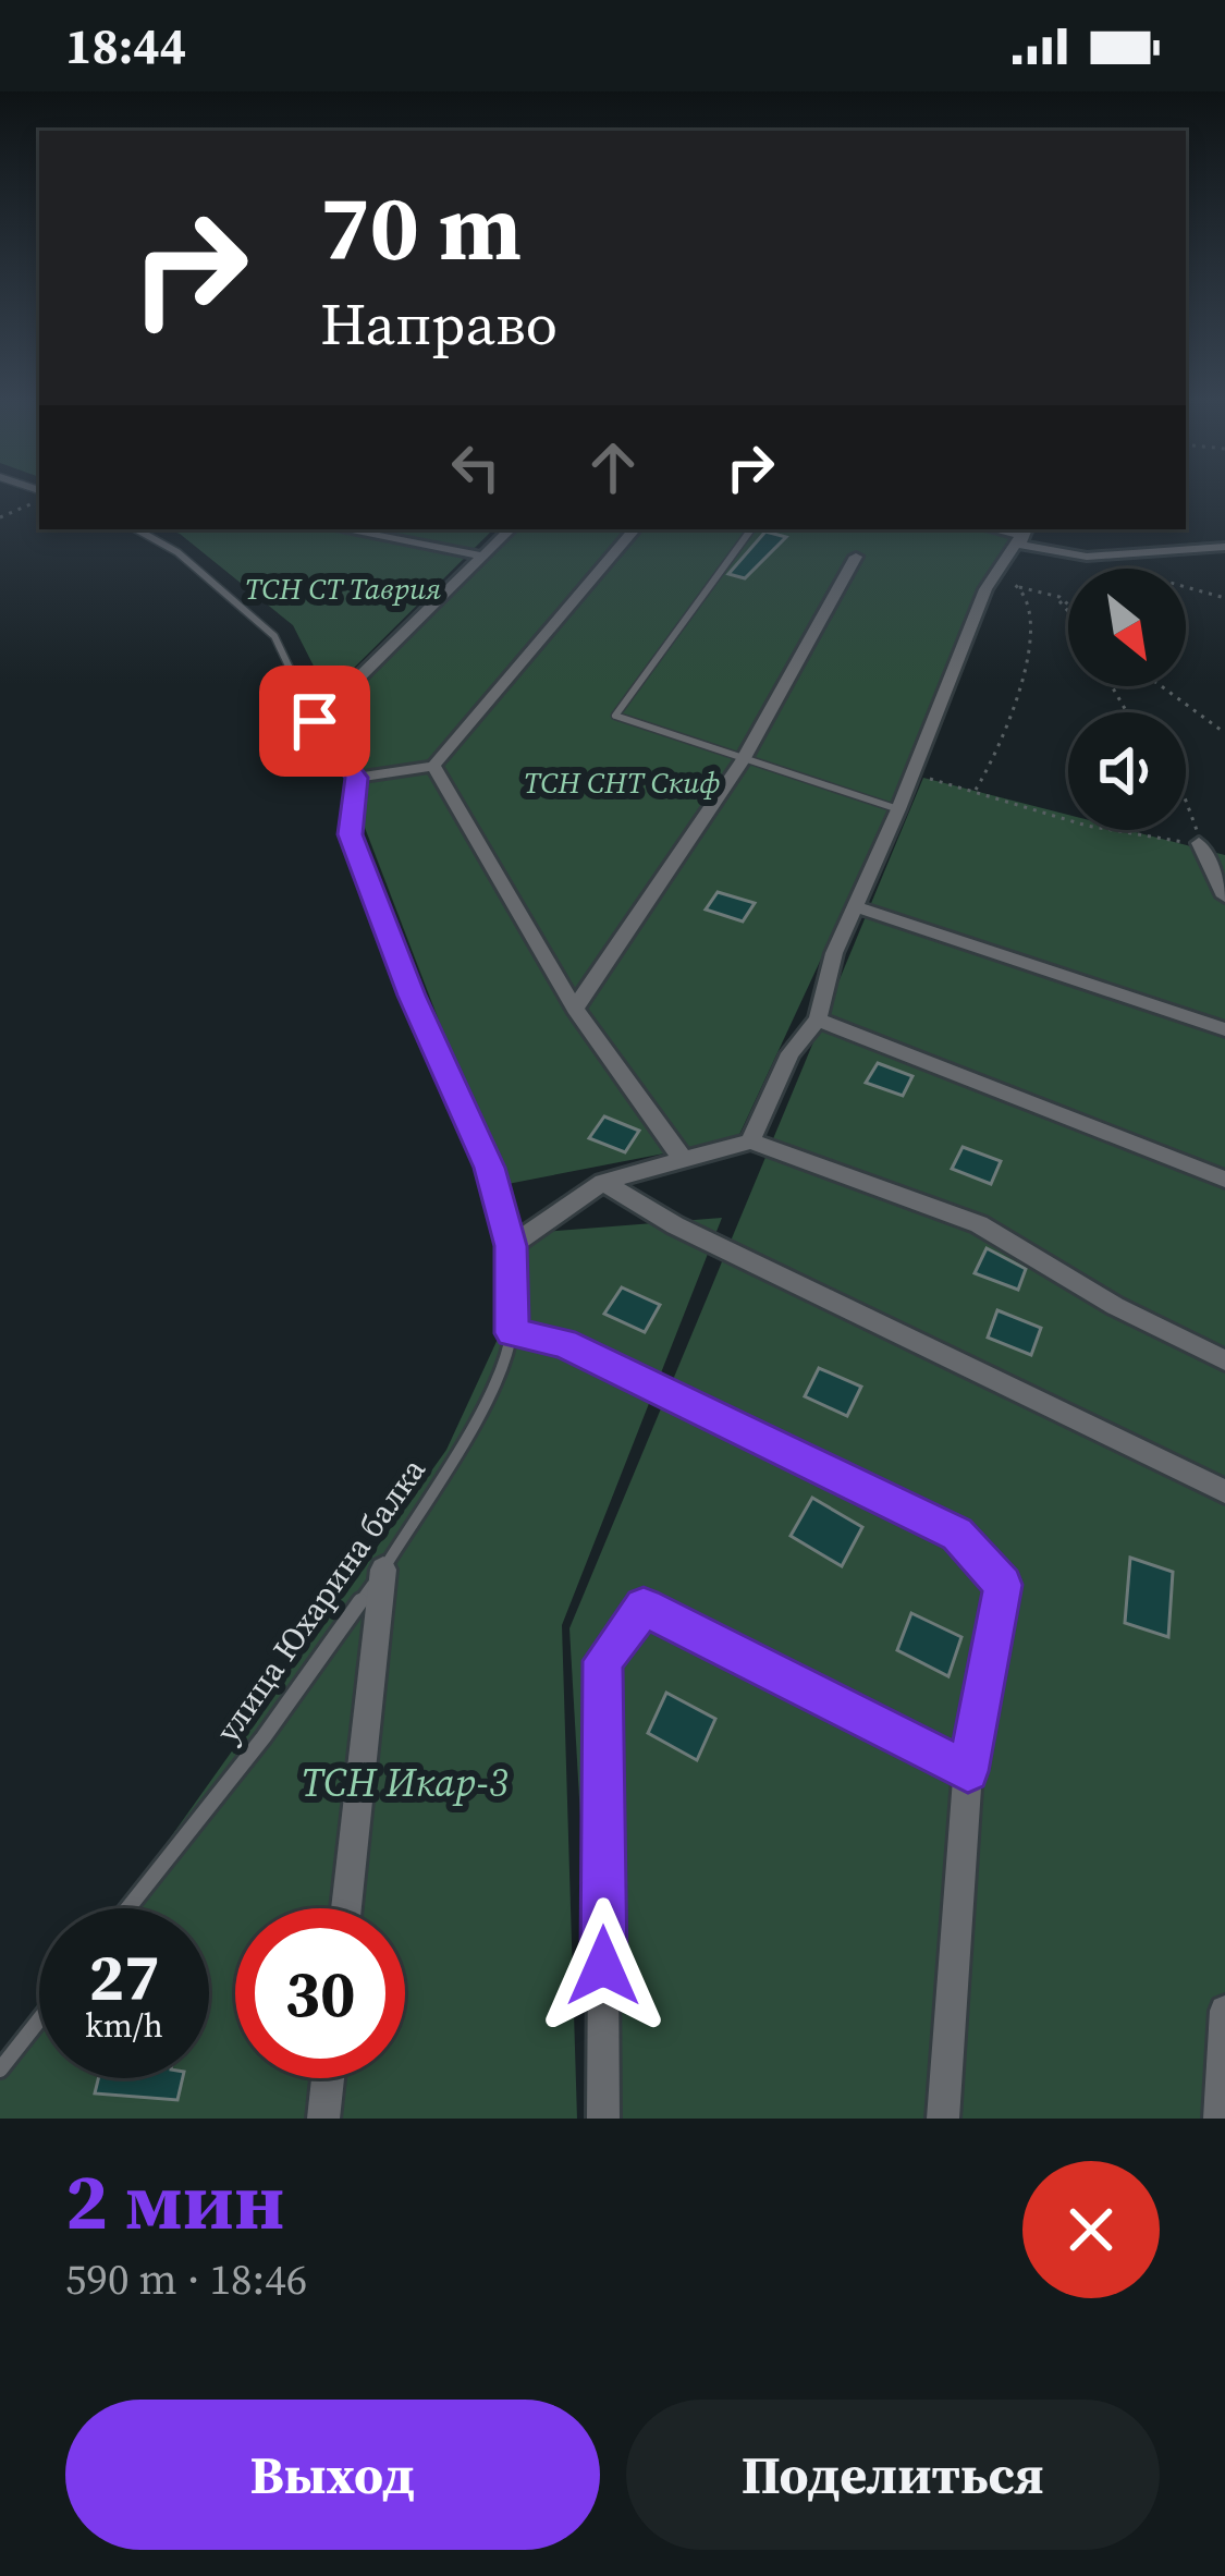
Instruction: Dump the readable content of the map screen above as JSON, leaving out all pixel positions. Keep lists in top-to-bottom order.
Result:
{
  "streets": {
    "lane": ["улица Юхарина балка"]
  },
  "parks": ["ТСН СТ Таврия", "ТСН СНТ Скиф", "ТСН Икар-3"],
  "north": "bottom right",
  "page": {
    "status": "18:44",
    "turn": ["70 m", "Направо"],
    "speed": "27 km/h",
    "limit": "30",
    "heading": ["2 мин", "590 m · 18:46"],
    "buttons": ["Выход", "Поделиться"]
  }
}
